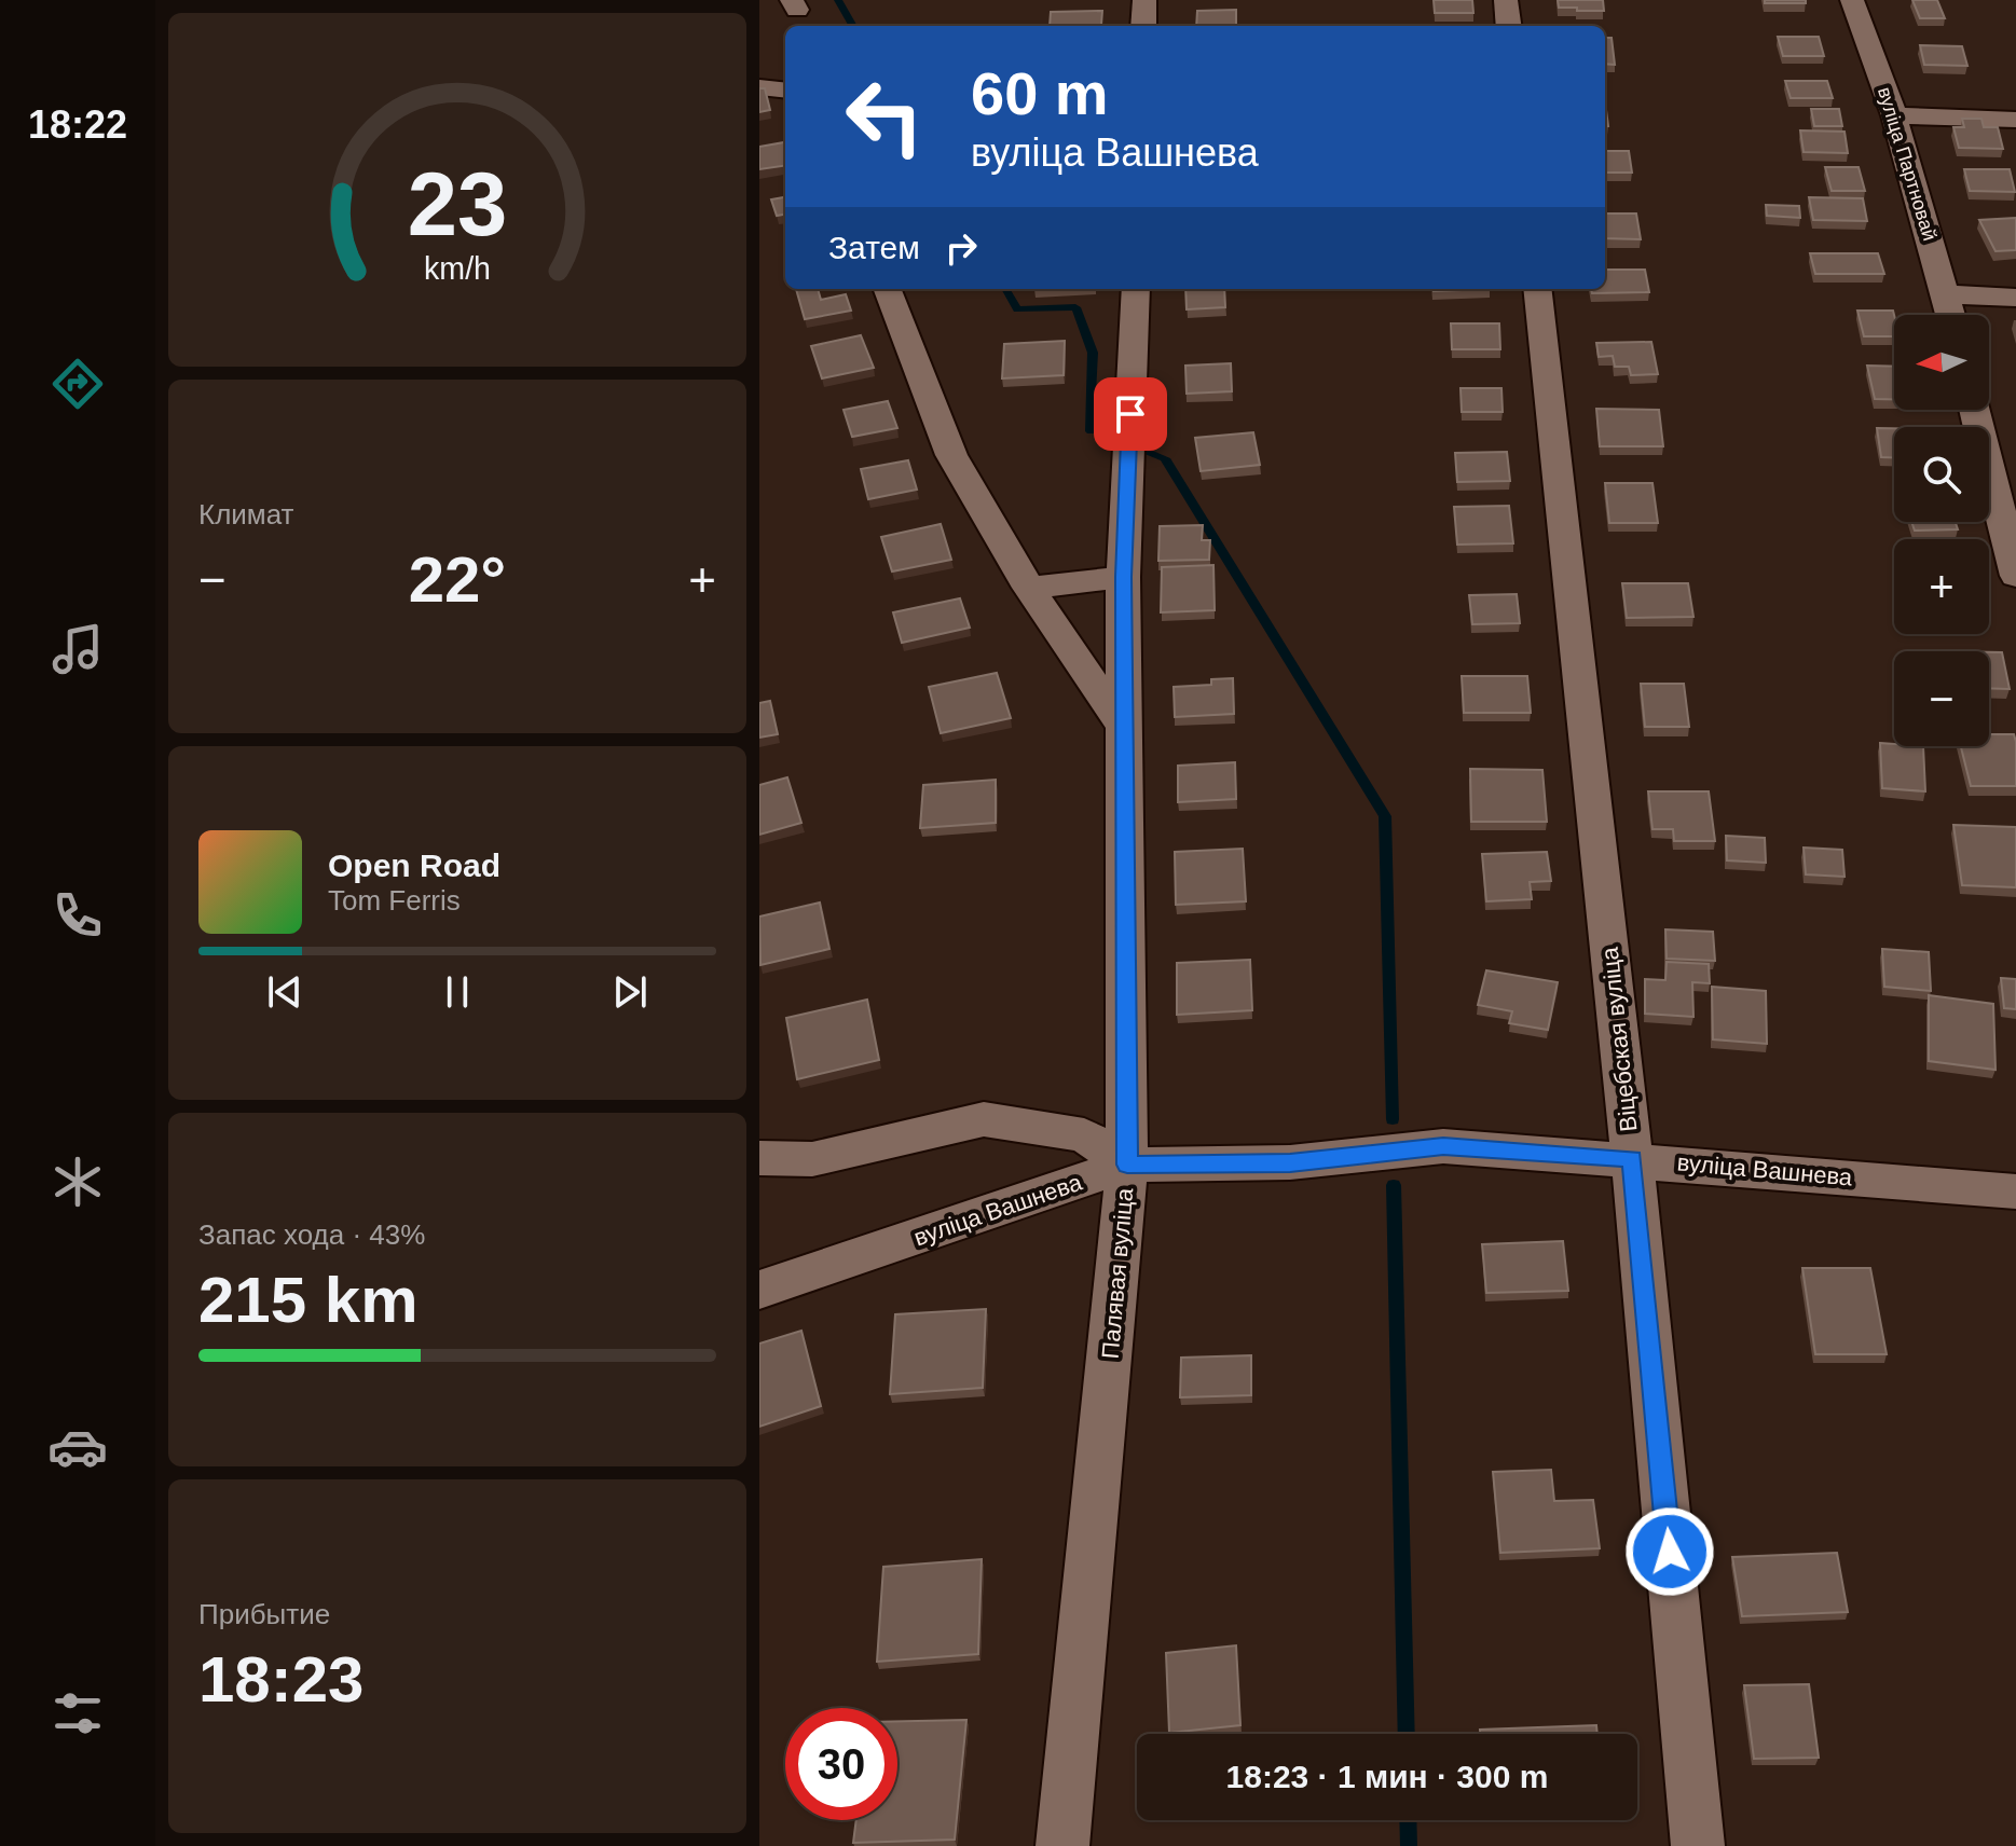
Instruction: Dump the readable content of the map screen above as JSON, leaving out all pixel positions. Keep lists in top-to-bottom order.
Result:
{
  "streets": {
    "street": [
      "вуліца Партновай",
      "Віцебская вуліца",
      "вуліца Вашнева",
      "Палявая вуліца"
    ]
  },
  "crossings": [
    ["Віцебская вуліца", "вуліца Вашнева"],
    ["вуліца Вашнева", "Палявая вуліца"]
  ],
  "north": "left",
  "page": {
    "tabs": "18:22",
    "turn": ["60 m", "вуліца Вашнева"],
    "then": "Затем",
    "map_buttons": ["+", "−"],
    "tile": [
      "Климат",
      ["Запас хода · 43%", "215 km"],
      ["Прибытие", "18:23"]
    ],
    "heat": ["−", "22°", "+"],
    "song": ["Open Road", "Tom Ferris"],
    "limit": "30",
    "trip": "18:23 · 1 мин · 300 m",
    "gauge": ["23", "km/h"]
  }
}
